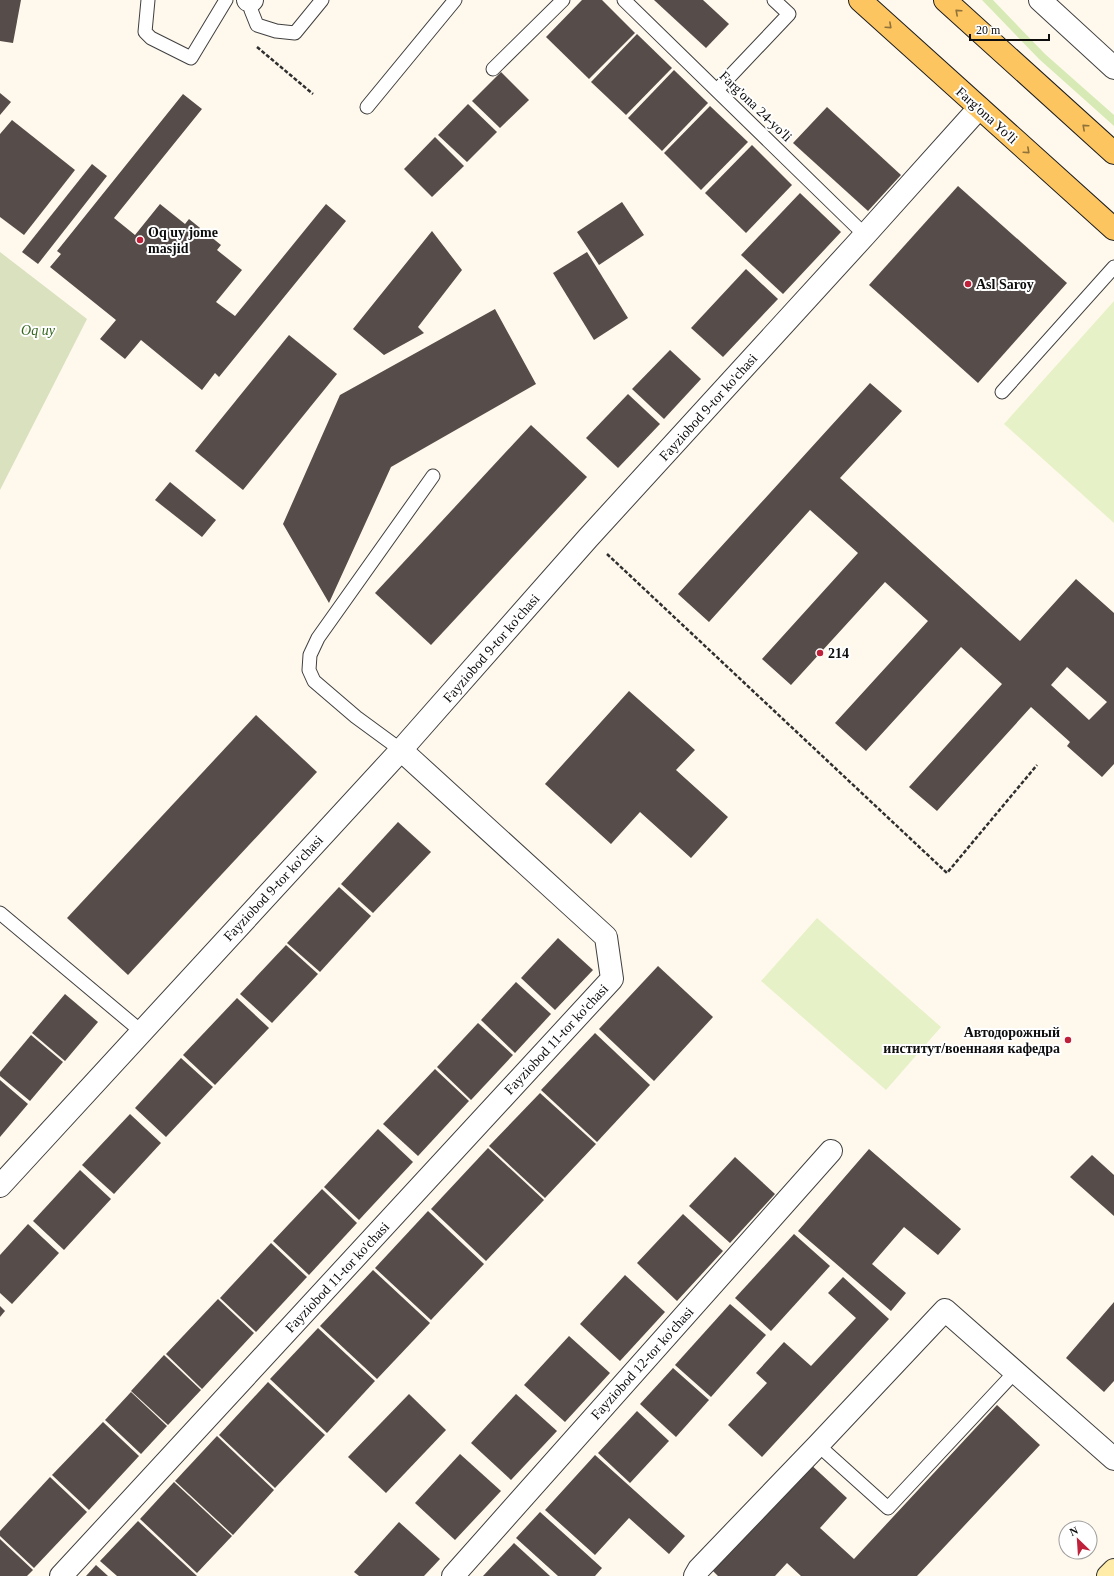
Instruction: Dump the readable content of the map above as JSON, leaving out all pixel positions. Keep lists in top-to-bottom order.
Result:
{
  "streets": {
    "main road": ["Farg'ona Yo'li"],
    "street": ["Fayziobod 9-tor ko'chasi", "Fayziobod 11-tor ko'chasi", "Fayziobod 12-tor ko'chasi"],
    "lane": ["Farg'ona 24-yo'li"]
  },
  "crossings": [
    ["Farg'ona 24-yo'li", "Fayziobod 9-tor ko'chasi"],
    ["Farg'ona Yo'li", "Fayziobod 9-tor ko'chasi"],
    ["Fayziobod 9-tor ko'chasi", "Fayziobod 11-tor ko'chasi"]
  ],
  "parks": ["Oq uy"],
  "places": [
    "Oq uy jome masjid",
    "Asl Saroy",
    "214",
    "Автодорожный институт/военнаяя кафедра"
  ],
  "scale_bar": "20 m",
  "north": "top left"
}
